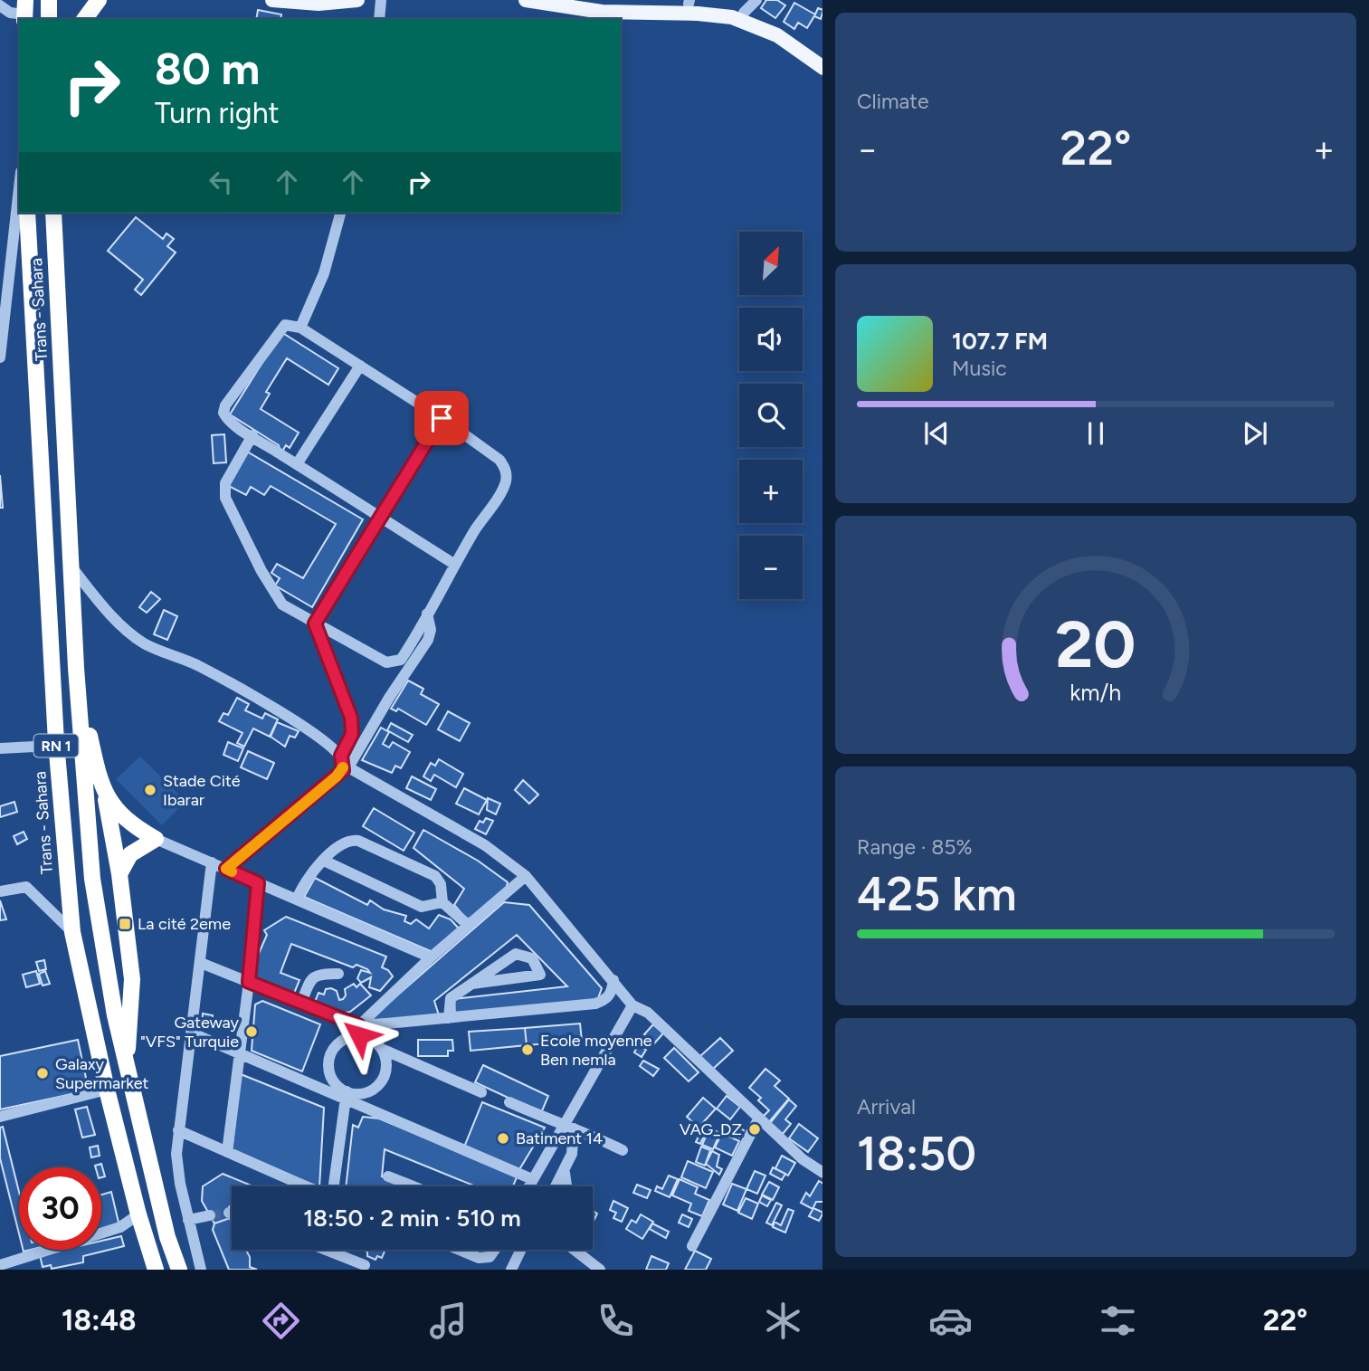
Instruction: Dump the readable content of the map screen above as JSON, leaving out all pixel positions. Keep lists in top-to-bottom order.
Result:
{
  "streets": {
    "highway": ["Trans - Sahara", "RN 1"]
  },
  "places": {
    "other": [
      "Stade Cité Ibarar",
      "Gateway \"VFS\" Turquie",
      "Ecole moyenne Ben nemla",
      "Galaxy Supermarket",
      "VAG_DZ",
      "Batiment 14"
    ],
    "transit": ["La cité 2eme"]
  },
  "north": "top right",
  "page": {
    "tile": [
      "Climate",
      ["Range · 85%", "425 km"],
      ["Arrival", "18:50"]
    ],
    "turn": ["80 m", "Turn right"],
    "heat": ["−", "22°", "+"],
    "map_buttons": ["+", "−"],
    "song": ["107.7 FM", "Music"],
    "limit": "30",
    "trip": "18:50 · 2 min · 510 m",
    "tabs": ["18:48", "22°"],
    "gauge": ["20", "km/h"]
  }
}
